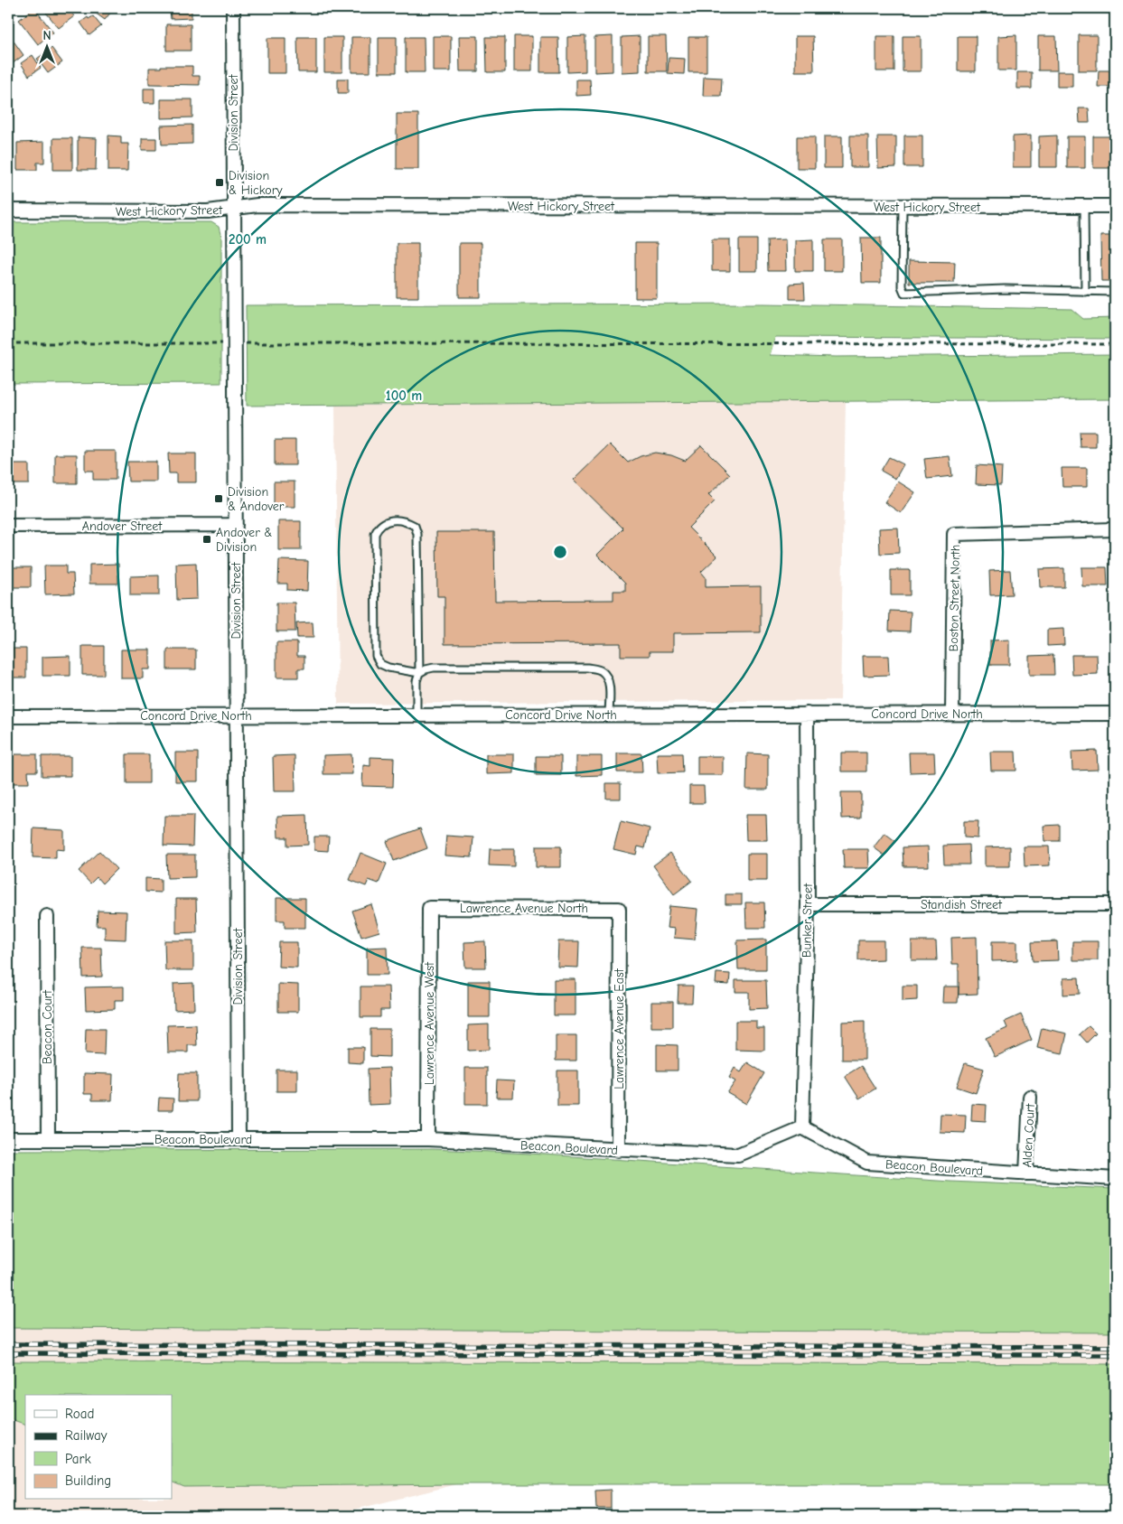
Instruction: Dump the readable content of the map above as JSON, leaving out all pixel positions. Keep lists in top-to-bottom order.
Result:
{
  "streets": {
    "street": [
      "Division Street",
      "West Hickory Street",
      "Andover Street",
      "Boston Street North",
      "Concord Drive North",
      "Standish Street",
      "Lawrence Avenue North",
      "Bunker Street",
      "Lawrence Avenue West",
      "Beacon Court",
      "Lawrence Avenue East",
      "Alden Court",
      "Beacon Boulevard"
    ]
  },
  "crossings": [
    ["Division Street", "West Hickory Street"],
    ["Division Street", "Andover Street"],
    ["Division Street", "Concord Drive North"],
    ["Division Street", "Beacon Boulevard"],
    ["Boston Street North", "Concord Drive North"],
    ["Concord Drive North", "Bunker Street"],
    ["Standish Street", "Bunker Street"],
    ["Lawrence Avenue North", "Lawrence Avenue West"],
    ["Lawrence Avenue North", "Lawrence Avenue East"],
    ["Bunker Street", "Beacon Boulevard"],
    ["Lawrence Avenue West", "Beacon Boulevard"],
    ["Beacon Court", "Beacon Boulevard"],
    ["Lawrence Avenue East", "Beacon Boulevard"],
    ["Alden Court", "Beacon Boulevard"]
  ],
  "places": {
    "transit": ["Division & Hickory", "Division & Andover", "Andover & Division"]
  },
  "legend": [
    "Road",
    "Railway",
    "Park",
    "Building"
  ],
  "north": "top",
  "rings": ["200 m", "100 m"]
}
